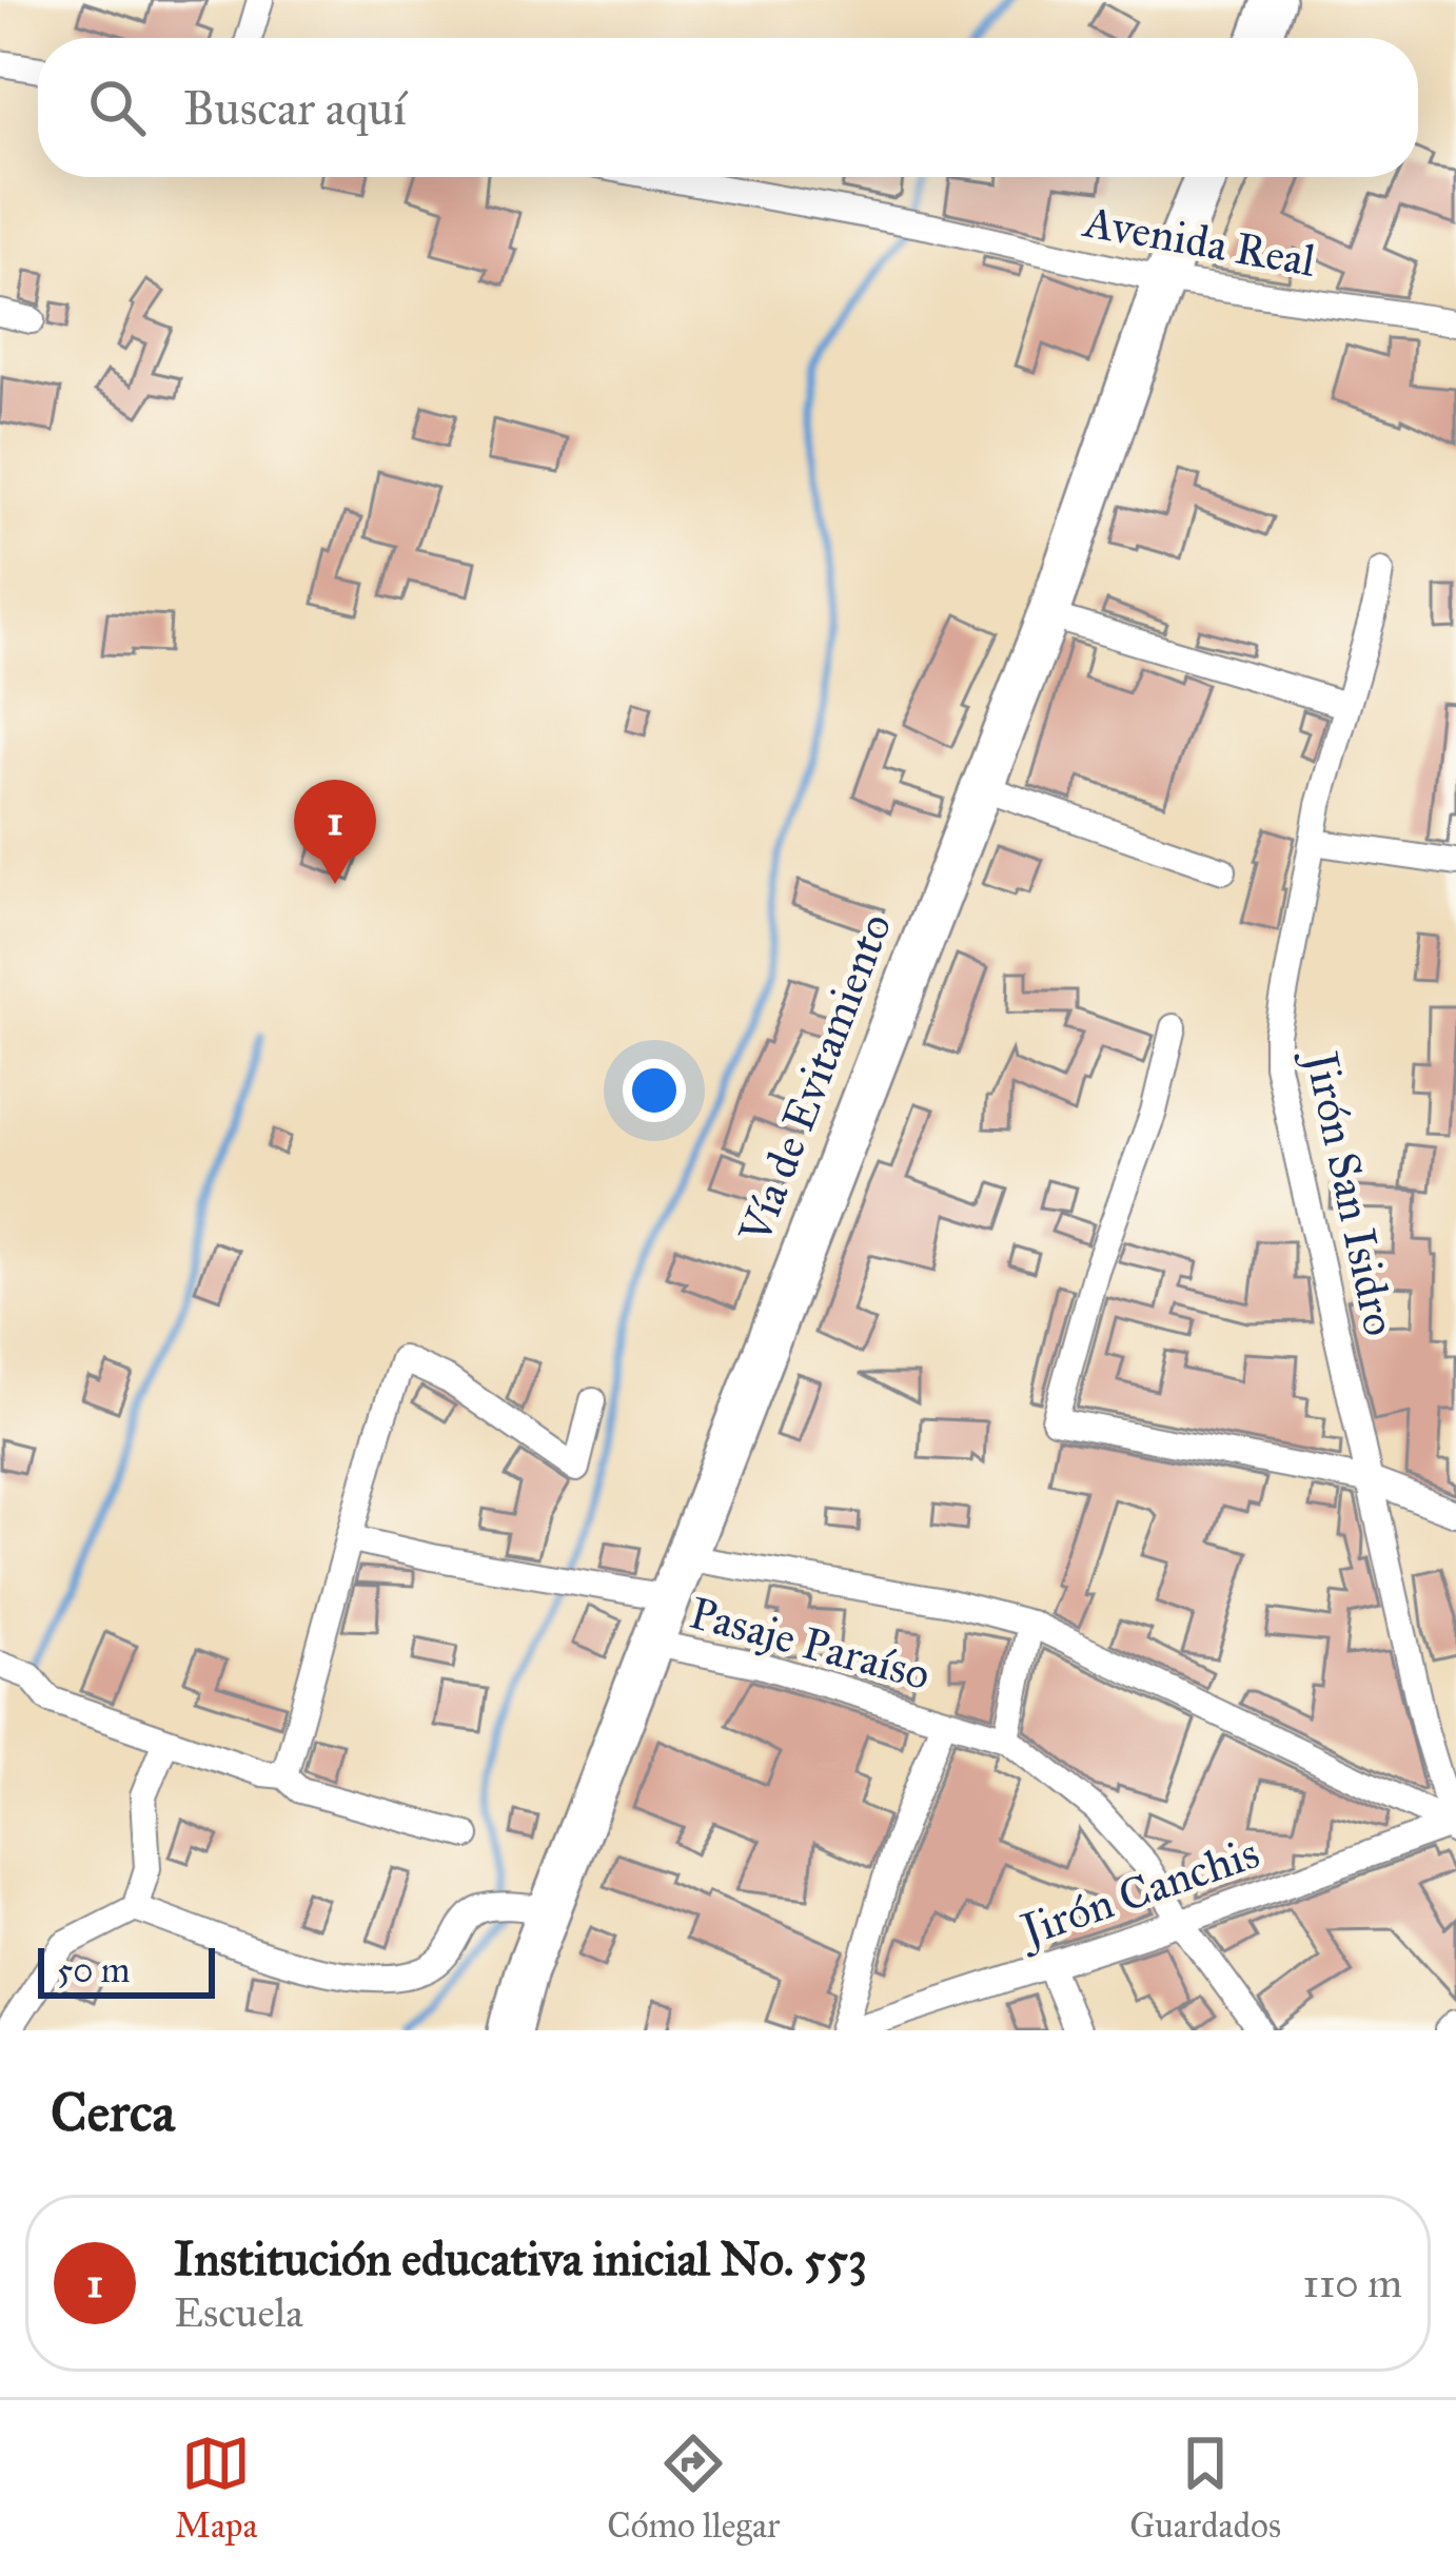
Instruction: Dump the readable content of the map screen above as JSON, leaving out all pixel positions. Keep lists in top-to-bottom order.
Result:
{
  "streets": {
    "highway": ["Vía de Evitamiento"],
    "street": [
      "Avenida Real",
      "Jirón San Isidro",
      "Pasaje Paraíso",
      "Jirón Canchis"
    ]
  },
  "crossings": [
    ["Avenida Real", "Vía de Evitamiento"],
    ["Vía de Evitamiento", "Pasaje Paraíso"],
    ["Jirón San Isidro", "Jirón Canchis"]
  ],
  "scale_bar": "50 m",
  "page": {
    "search": "Buscar aquí",
    "pins": "1",
    "scale": "50 m",
    "heading": "Cerca",
    "list": [
      {
        "mark": "1",
        "name": "Institución educativa inicial No. 553",
        "note": "Escuela",
        "value": "110 m"
      }
    ],
    "nav": ["Mapa", "Cómo llegar", "Guardados"]
  }
}
